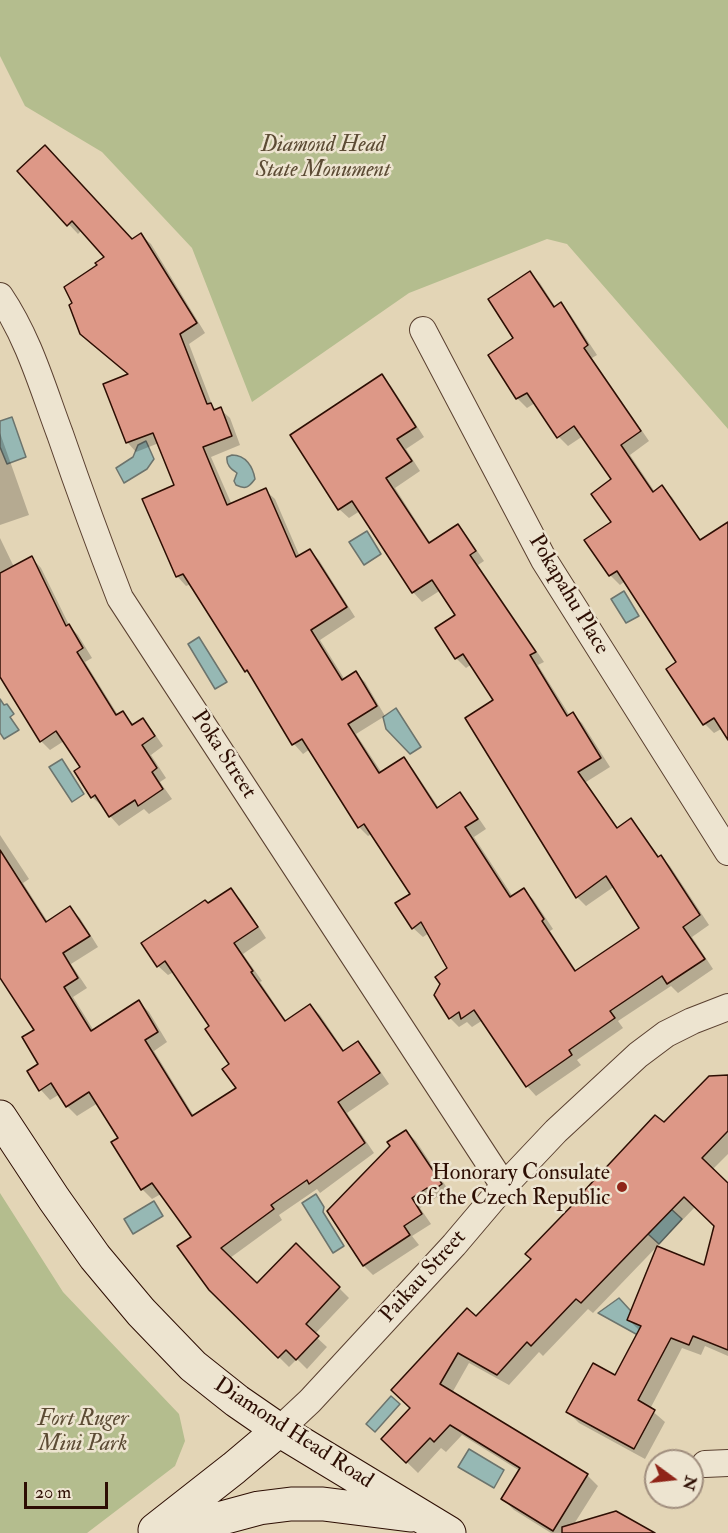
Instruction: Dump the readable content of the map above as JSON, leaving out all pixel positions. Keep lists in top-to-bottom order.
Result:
{
  "streets": {
    "street": [
      "Pokapahu Place",
      "Poka Street",
      "Paikau Street",
      "Diamond Head Road"
    ]
  },
  "crossings": [
    ["Poka Street", "Paikau Street"],
    ["Paikau Street", "Diamond Head Road"]
  ],
  "parks": ["Diamond Head State Monument", "Fort Ruger Mini Park"],
  "places": ["Honorary Consulate of the Czech Republic"],
  "scale_bar": "20 m",
  "north": "right"
}
